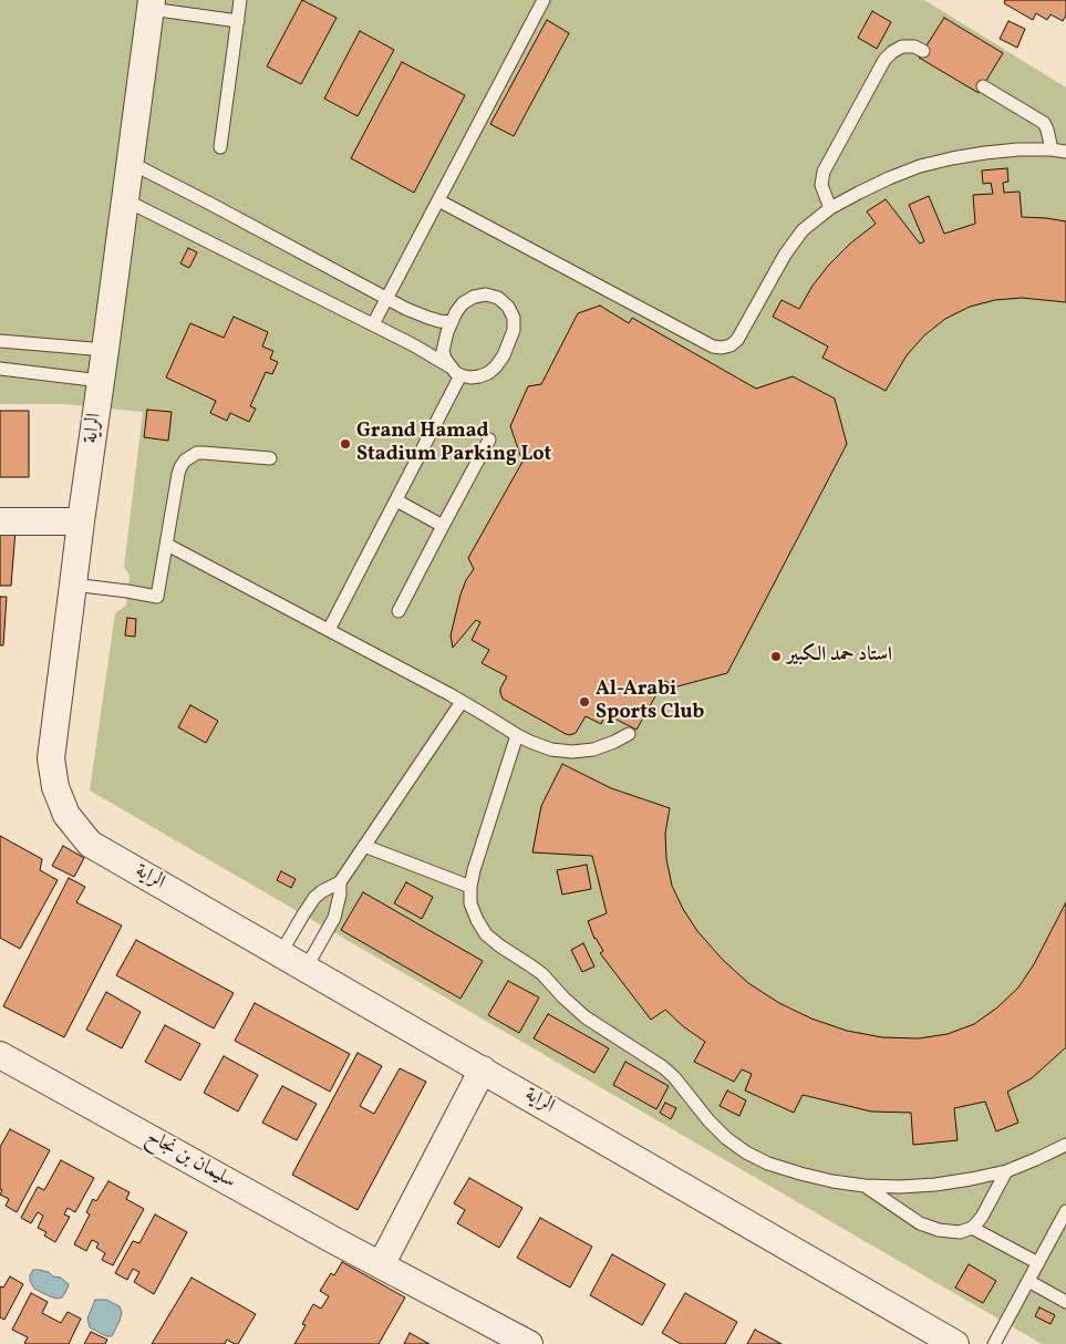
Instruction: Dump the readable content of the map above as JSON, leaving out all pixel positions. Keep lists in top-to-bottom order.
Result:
{
  "streets": {
    "street": ["الراية", "سليمان بن نجاح"]
  },
  "places": ["Grand Hamad Stadium Parking Lot", "استاد حمد الكبير", "Al-Arabi Sports Club"]
}
